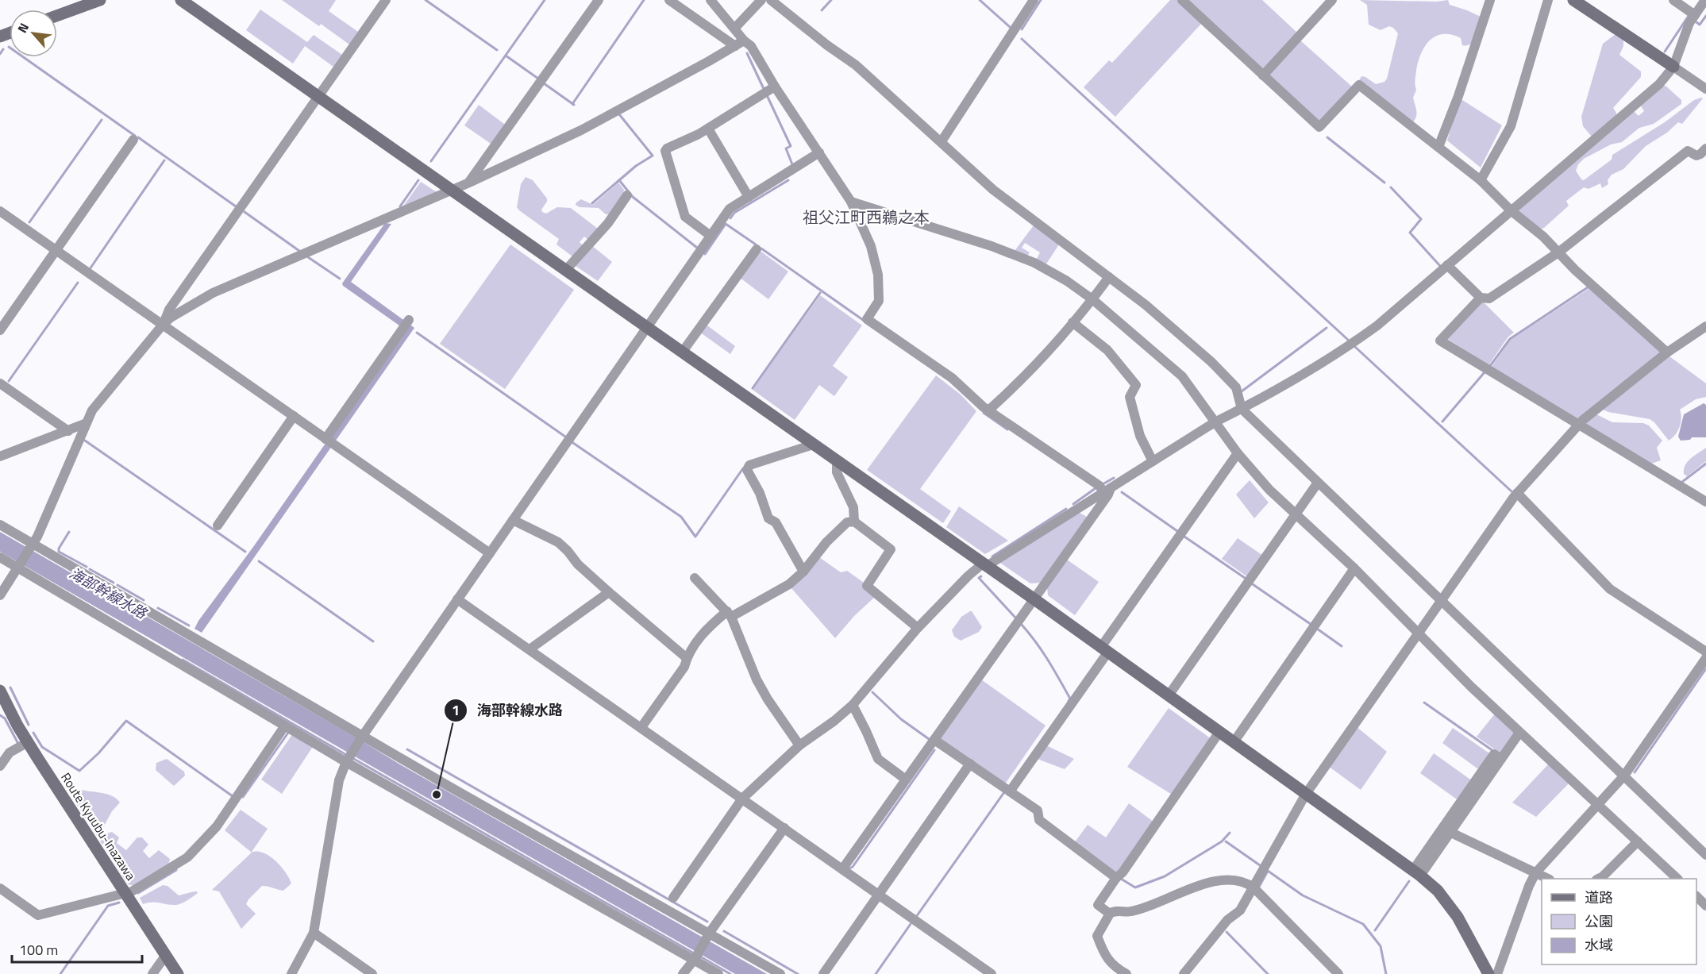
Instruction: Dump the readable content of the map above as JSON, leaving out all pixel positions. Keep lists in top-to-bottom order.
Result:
{
  "streets": {
    "street": ["Route Kyuubu-Inazawa"]
  },
  "districts": ["祖父江町西鵜之本"],
  "water": ["海部幹線水路"],
  "places": ["海部幹線水路"],
  "legend": ["道路", "公園", "水域"],
  "scale_bar": "100 m",
  "north": "top left"
}
